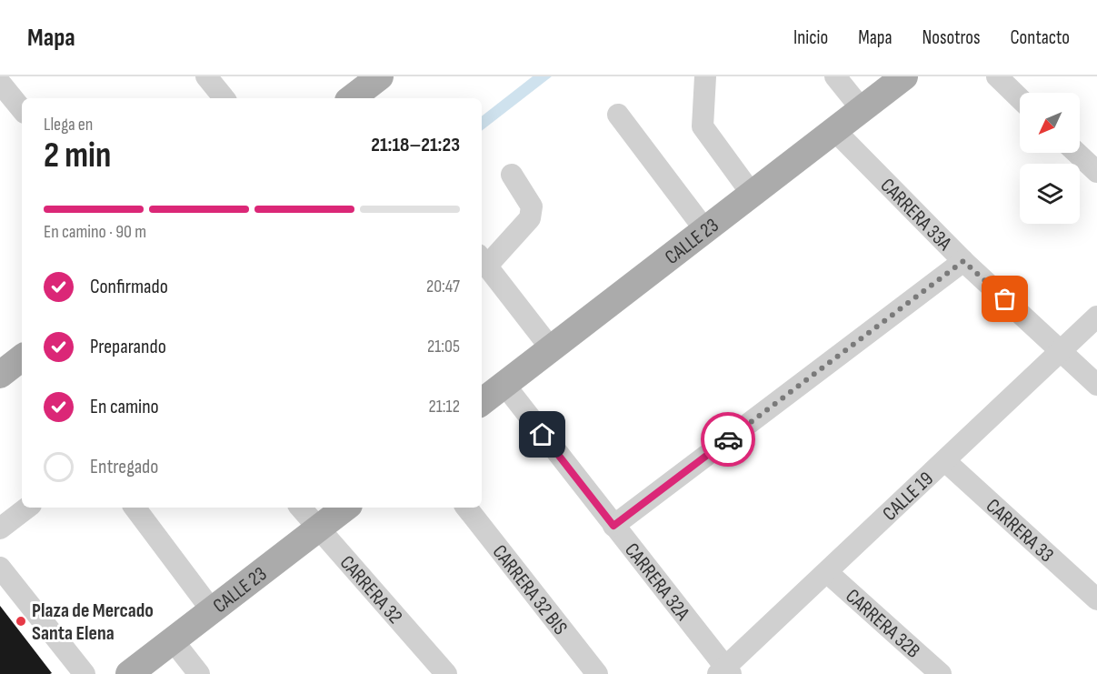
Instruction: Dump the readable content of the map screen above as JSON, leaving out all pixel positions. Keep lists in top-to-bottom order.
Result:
{
  "streets": {
    "main road": ["CALLE 23"],
    "street": [
      "CARRERA 33A",
      "CALLE 19",
      "CARRERA 33",
      "CARRERA 32A",
      "CARRERA 32",
      "CARRERA 32 BIS",
      "CARRERA 32B"
    ]
  },
  "crossings": [
    ["CARRERA 33A", "CALLE 23"],
    ["CARRERA 33A", "CALLE 19"],
    ["CALLE 23", "CARRERA 32A"],
    ["CALLE 23", "CARRERA 32"],
    ["CALLE 19", "CARRERA 33"],
    ["CALLE 19", "CARRERA 32A"],
    ["CALLE 19", "CARRERA 32B"]
  ],
  "places": ["Plaza de Mercado Santa Elena"],
  "north": "bottom left",
  "page": {
    "header": "Mapa",
    "nav": [
      "Inicio",
      "Mapa",
      "Nosotros",
      "Contacto"
    ],
    "heading": ["2 min", "Llega en", "21:18–21:23"],
    "bar": "En camino · 90 m",
    "list": [
      ["Confirmado", "20:47"],
      ["Preparando", "21:05"],
      ["En camino", "21:12"],
      "Entregado"
    ]
  }
}
